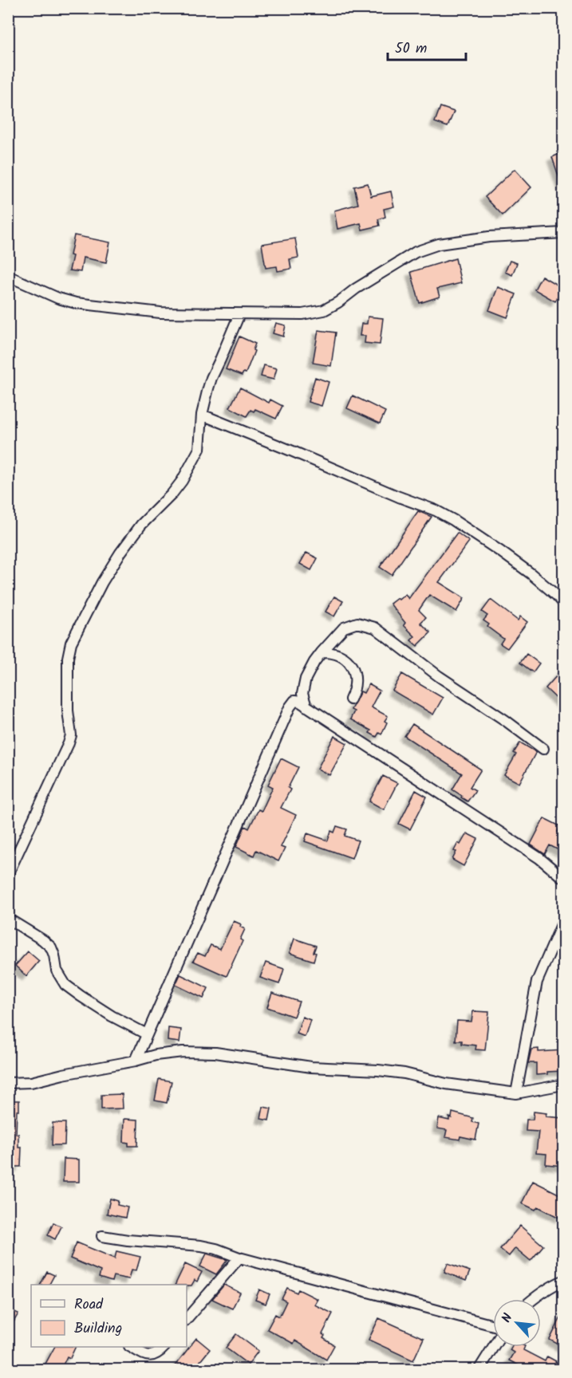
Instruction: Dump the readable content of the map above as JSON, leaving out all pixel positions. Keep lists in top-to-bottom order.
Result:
{
  "legend": ["Road", "Building"],
  "scale_bar": "50 m",
  "north": "top left"
}
